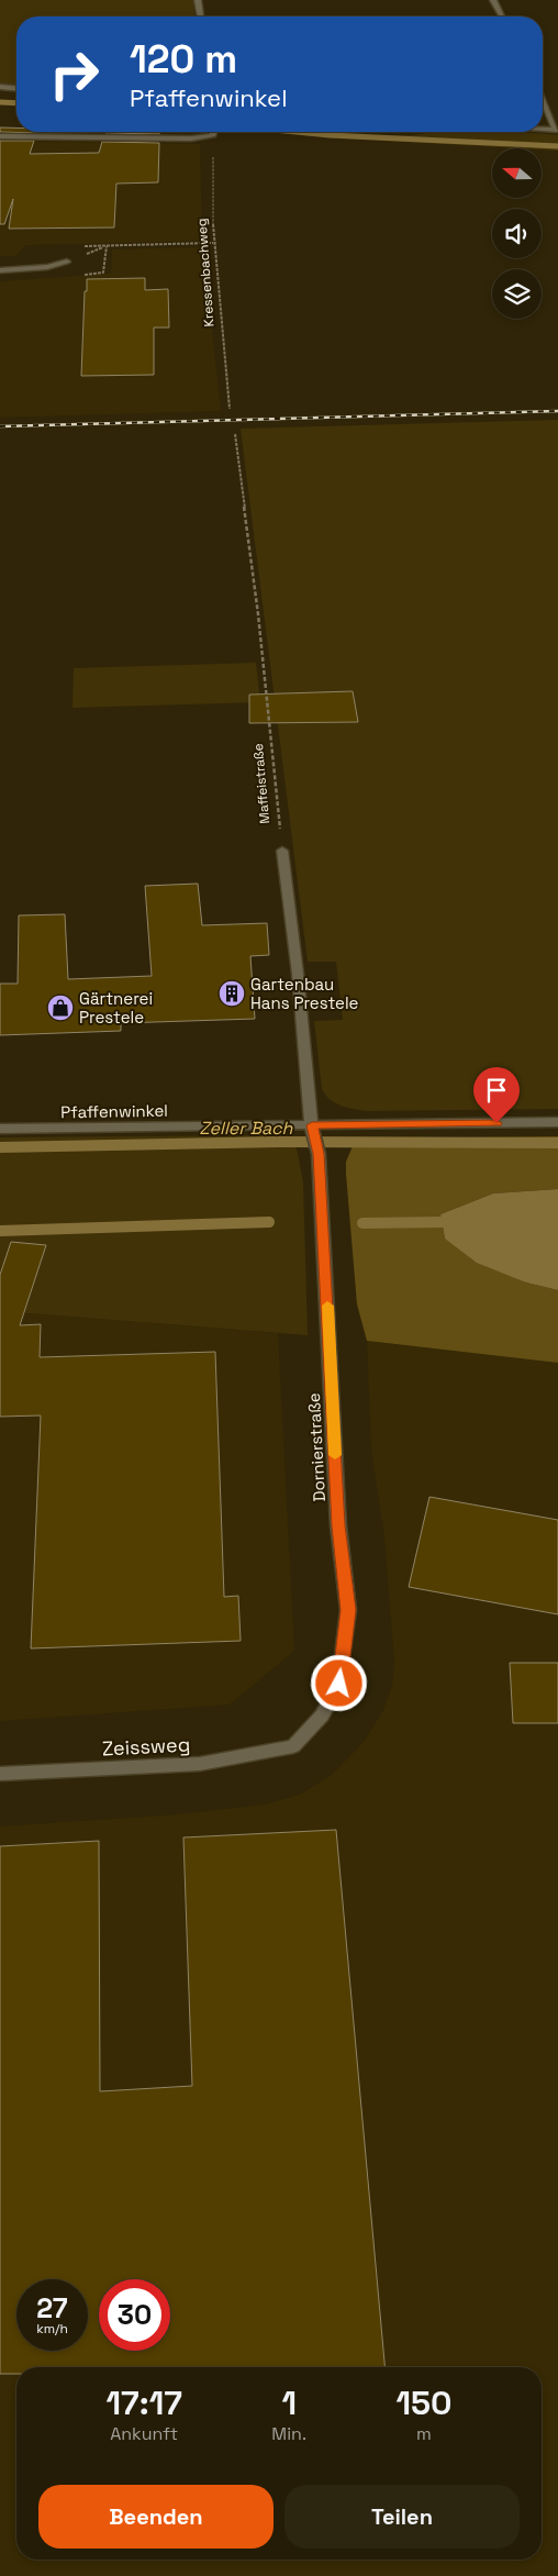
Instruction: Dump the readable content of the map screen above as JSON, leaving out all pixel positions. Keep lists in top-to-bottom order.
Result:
{
  "streets": {
    "street": ["Pfaffenwinkel", "Dornierstraße", "Zeissweg"],
    "path": ["Kressenbachweg", "Maffeistraße"]
  },
  "crossings": [
    ["Pfaffenwinkel", "Dornierstraße"],
    ["Dornierstraße", "Zeissweg"]
  ],
  "water": ["Zeller Bach"],
  "places": {
    "building": ["Gartenbau Hans Prestele"],
    "shop": ["Gärtnerei Prestele"]
  },
  "north": "left",
  "page": {
    "turn": ["120 m", "Pfaffenwinkel"],
    "speed": "27 km/h",
    "limit": "30",
    "eta": [
      "17:17",
      "Ankunft",
      "1",
      "Min.",
      "150",
      "m"
    ],
    "buttons": ["Beenden", "Teilen"]
  }
}
